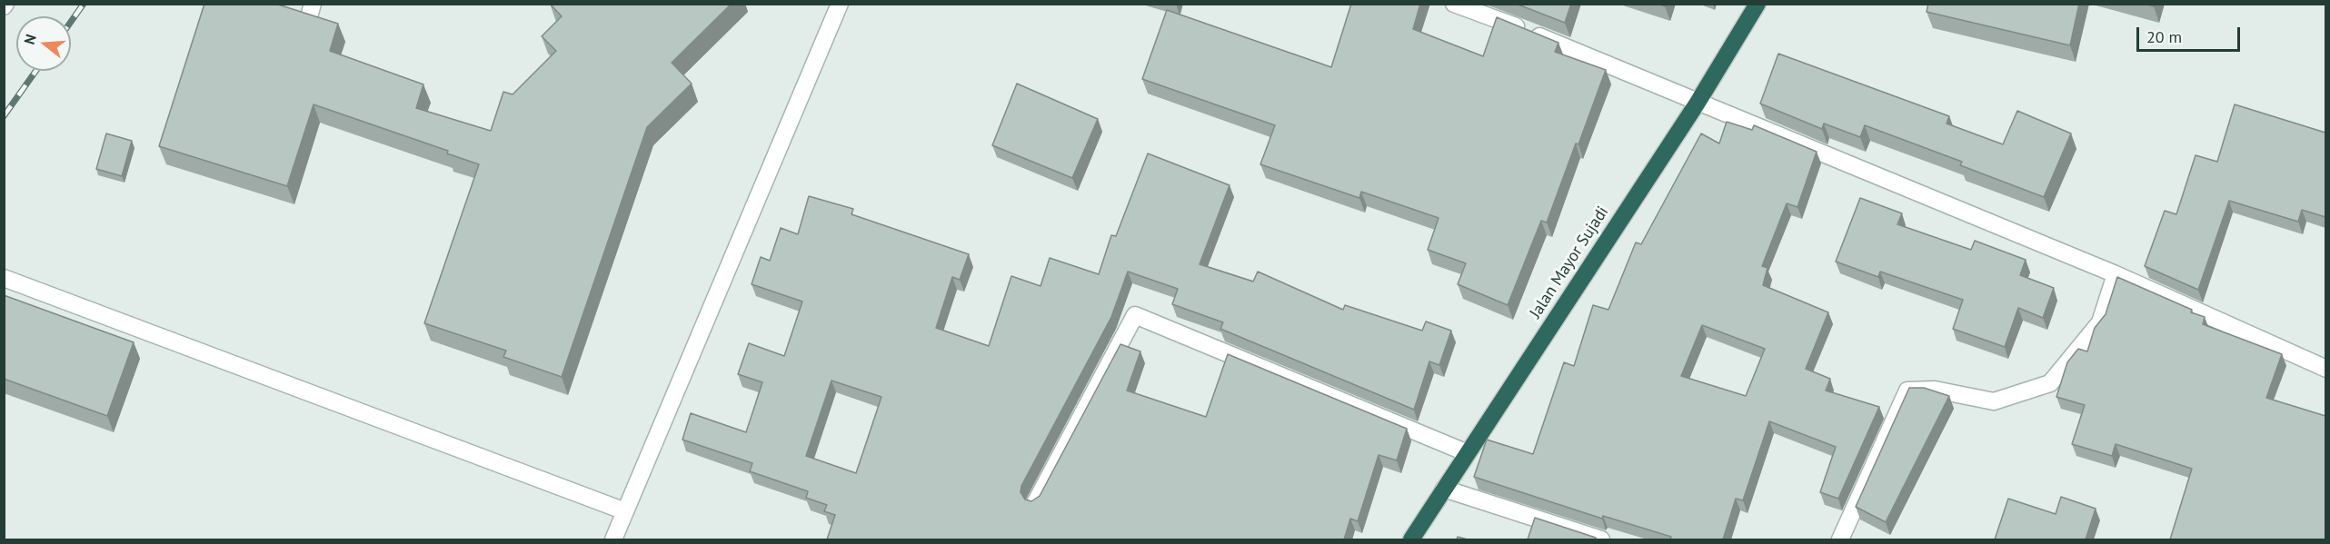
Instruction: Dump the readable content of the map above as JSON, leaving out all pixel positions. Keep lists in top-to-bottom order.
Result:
{
  "streets": {
    "highway": ["Jalan Mayor Sujadi"]
  },
  "scale_bar": "20 m",
  "north": "left"
}
